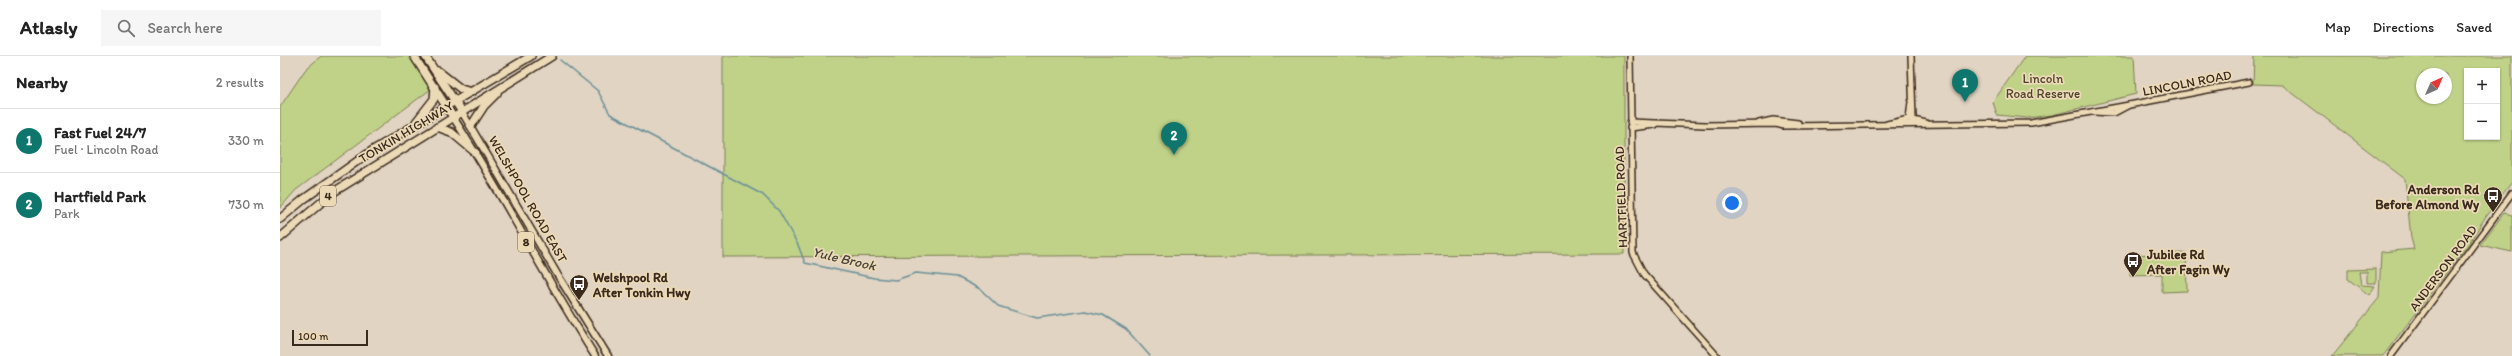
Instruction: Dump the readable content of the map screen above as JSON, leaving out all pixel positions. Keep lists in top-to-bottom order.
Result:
{
  "streets": {
    "highway": [
      "TONKIN HIGHWAY",
      "4",
      "WELSHPOOL ROAD EAST",
      "8"
    ],
    "street": ["LINCOLN ROAD", "HARTFIELD ROAD", "ANDERSON ROAD"]
  },
  "crossings": [
    ["LINCOLN ROAD", "HARTFIELD ROAD"],
    ["TONKIN HIGHWAY", "WELSHPOOL ROAD EAST"]
  ],
  "water": ["Yule Brook"],
  "parks": ["Lincoln Road Reserve"],
  "places": {
    "bus stop": ["Anderson Rd Before Almond Wy", "Jubilee Rd After Fagin Wy", "Welshpool Rd After Tonkin Hwy"]
  },
  "scale_bar": "100 m",
  "north": "top right",
  "page": {
    "header": "Atlasly",
    "search": "Search here",
    "nav": ["Map", "Directions", "Saved"],
    "heading": ["Nearby", "2 results"],
    "map_buttons": ["+", "−"],
    "pins": ["1", "2"],
    "list": [
      {
        "mark": "1",
        "name": "Fast Fuel 24/7",
        "note": "Fuel · Lincoln Road",
        "value": "330 m"
      },
      {
        "mark": "2",
        "name": "Hartfield Park",
        "note": "Park",
        "value": "730 m"
      }
    ],
    "scale": "100 m"
  }
}
